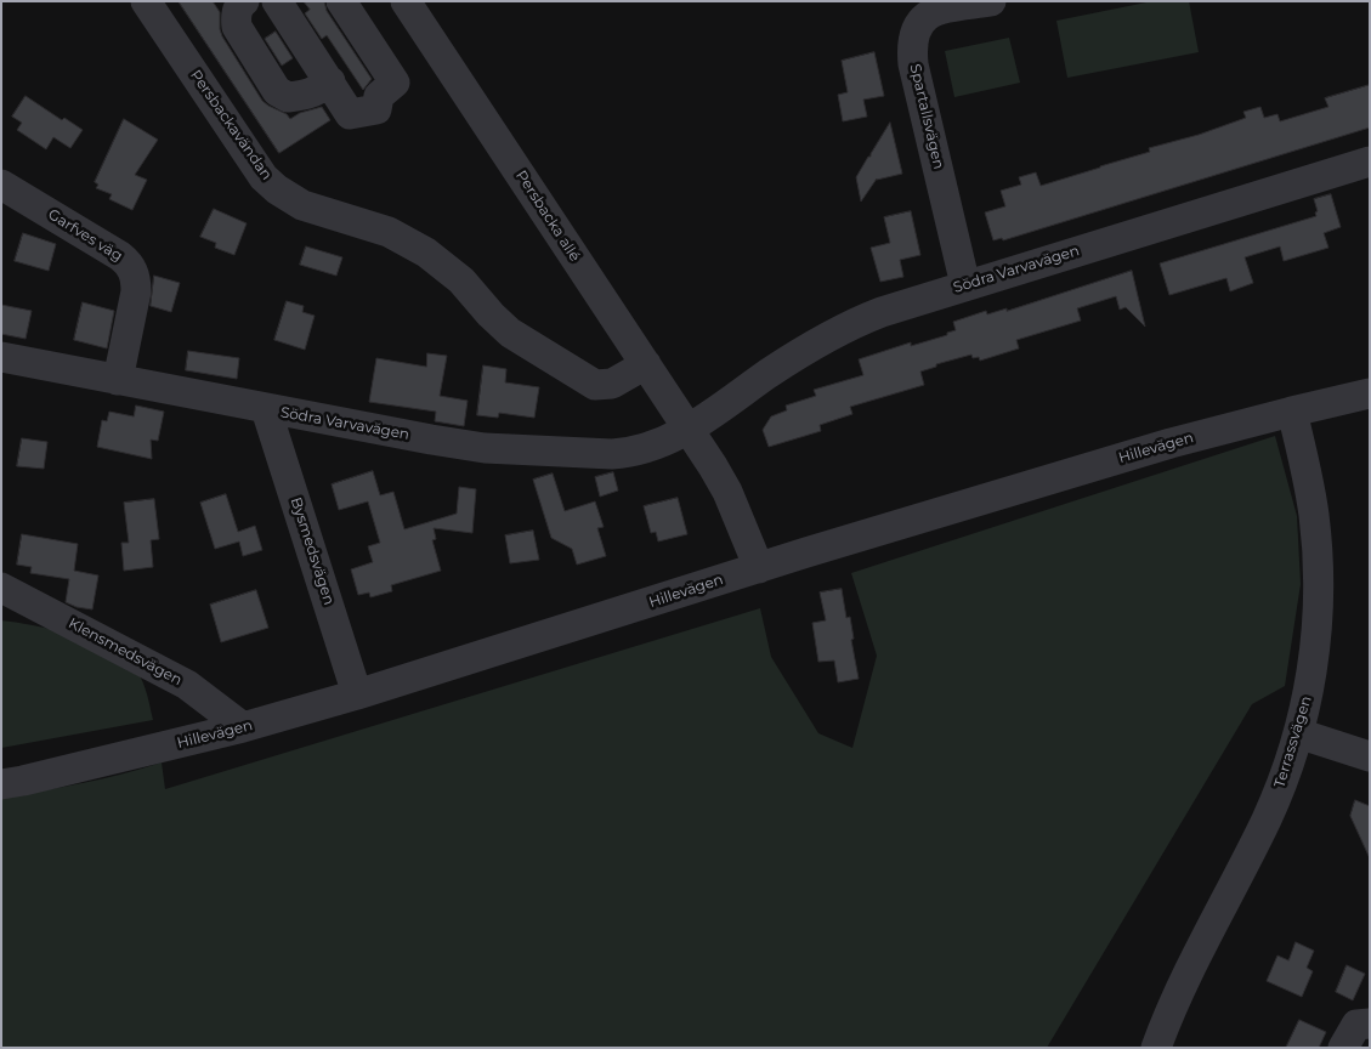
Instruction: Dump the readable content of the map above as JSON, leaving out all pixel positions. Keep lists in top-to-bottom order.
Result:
{
  "streets": {
    "street": [
      "Spartallsvägen",
      "Persbackavändan",
      "Persbacka allé",
      "Garfves väg",
      "Södra Varvavägen",
      "Hillevägen",
      "Bysmedsvägen",
      "Klensmedsvägen",
      "Terrassvägen"
    ]
  },
  "crossings": [
    ["Spartallsvägen", "Södra Varvavägen"],
    ["Persbackavändan", "Persbacka allé"],
    ["Persbacka allé", "Södra Varvavägen"],
    ["Garfves väg", "Södra Varvavägen"],
    ["Södra Varvavägen", "Bysmedsvägen"],
    ["Hillevägen", "Bysmedsvägen"],
    ["Hillevägen", "Klensmedsvägen"],
    ["Hillevägen", "Terrassvägen"]
  ]
}
